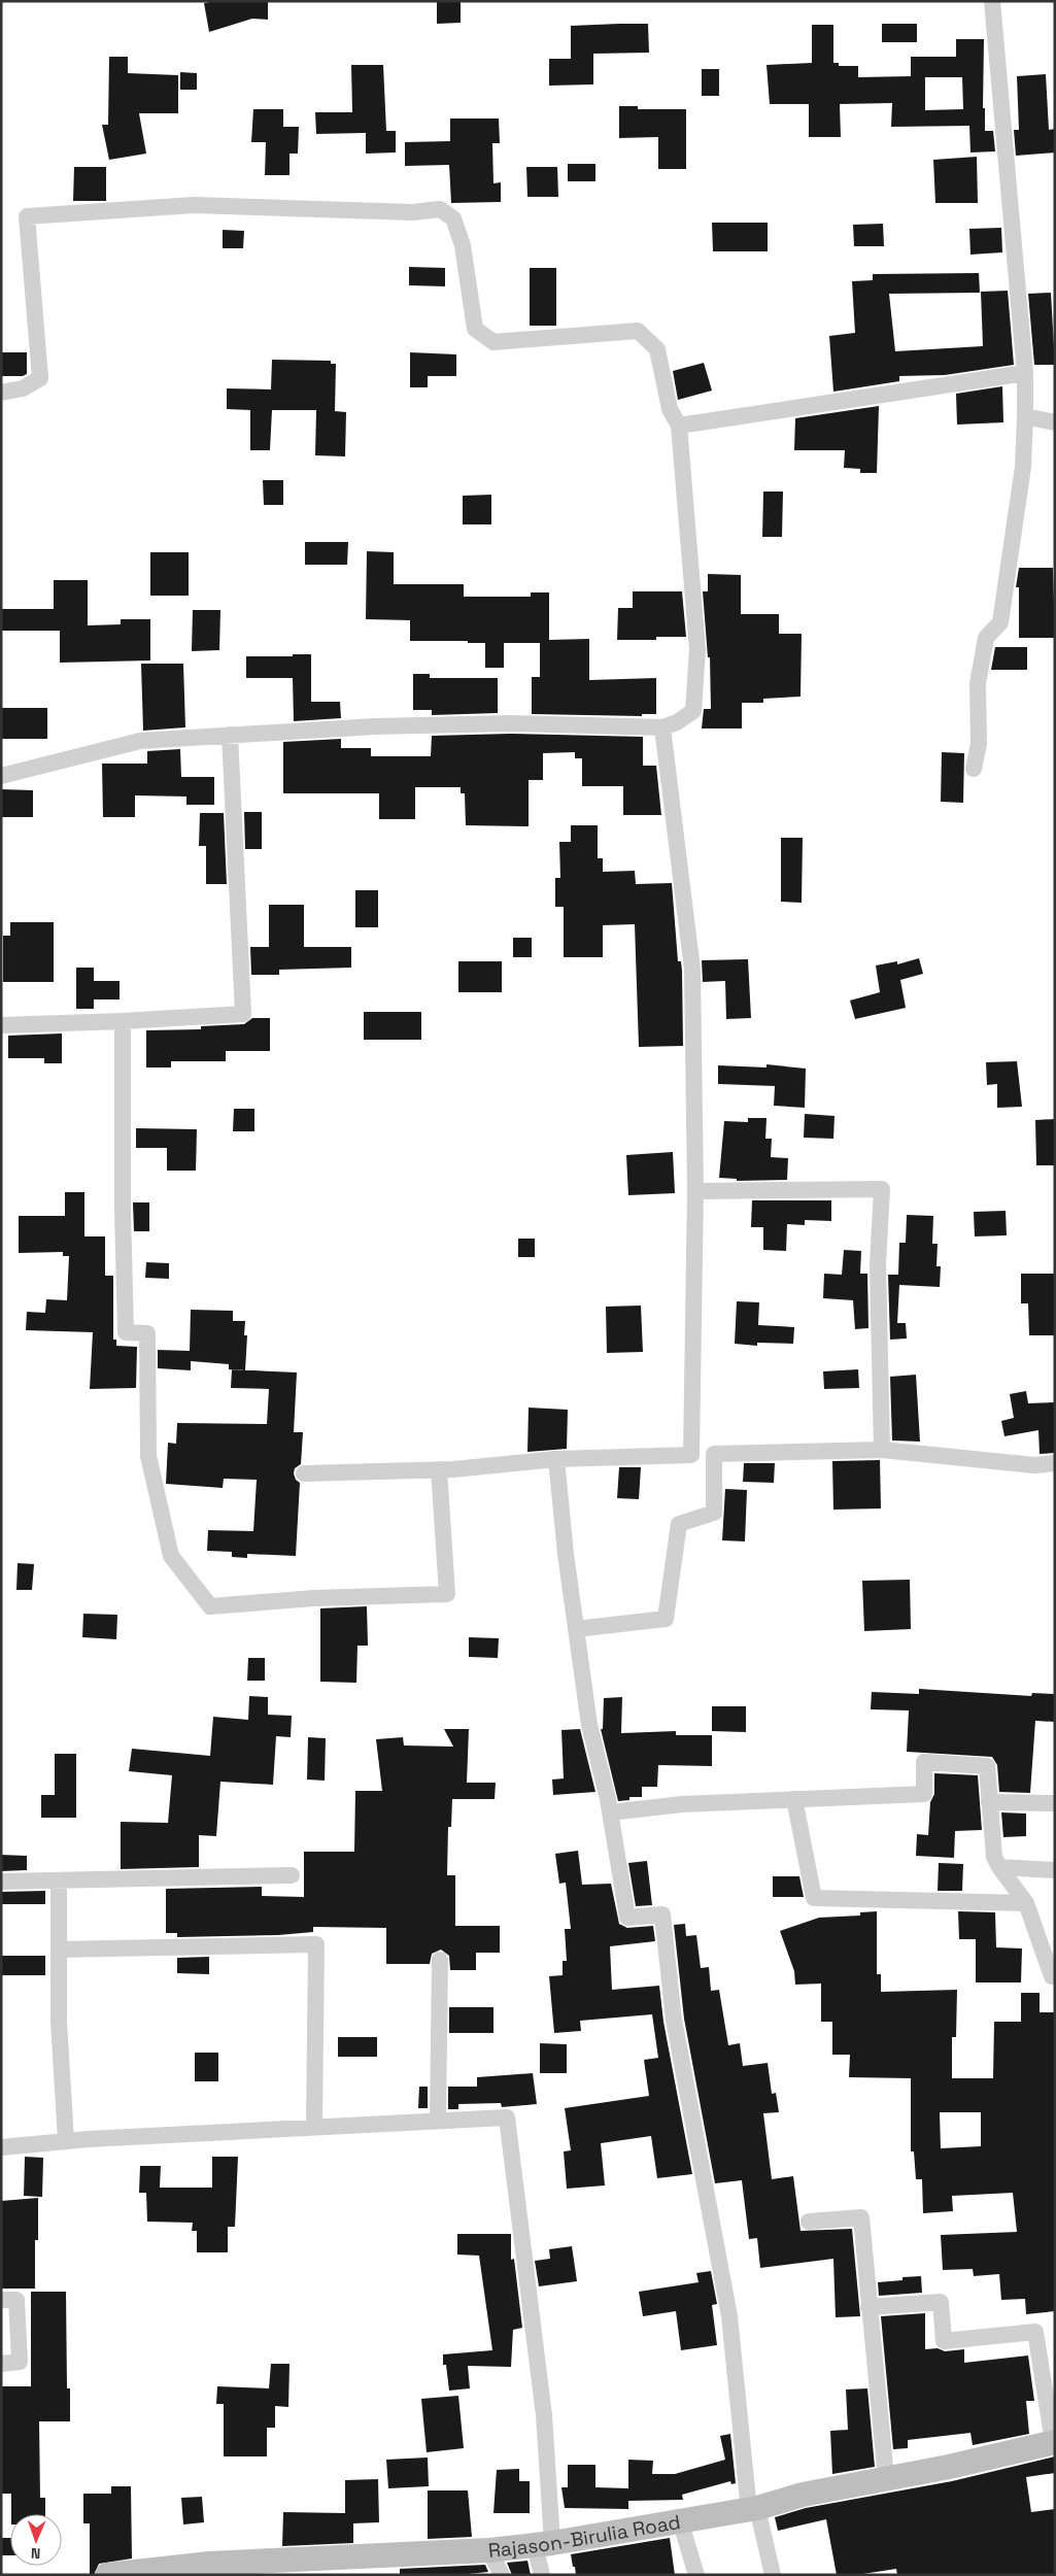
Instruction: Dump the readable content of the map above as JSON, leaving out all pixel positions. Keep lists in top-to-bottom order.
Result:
{
  "streets": {
    "street": ["Rajason-Birulia Road"]
  },
  "north": "bottom"
}
